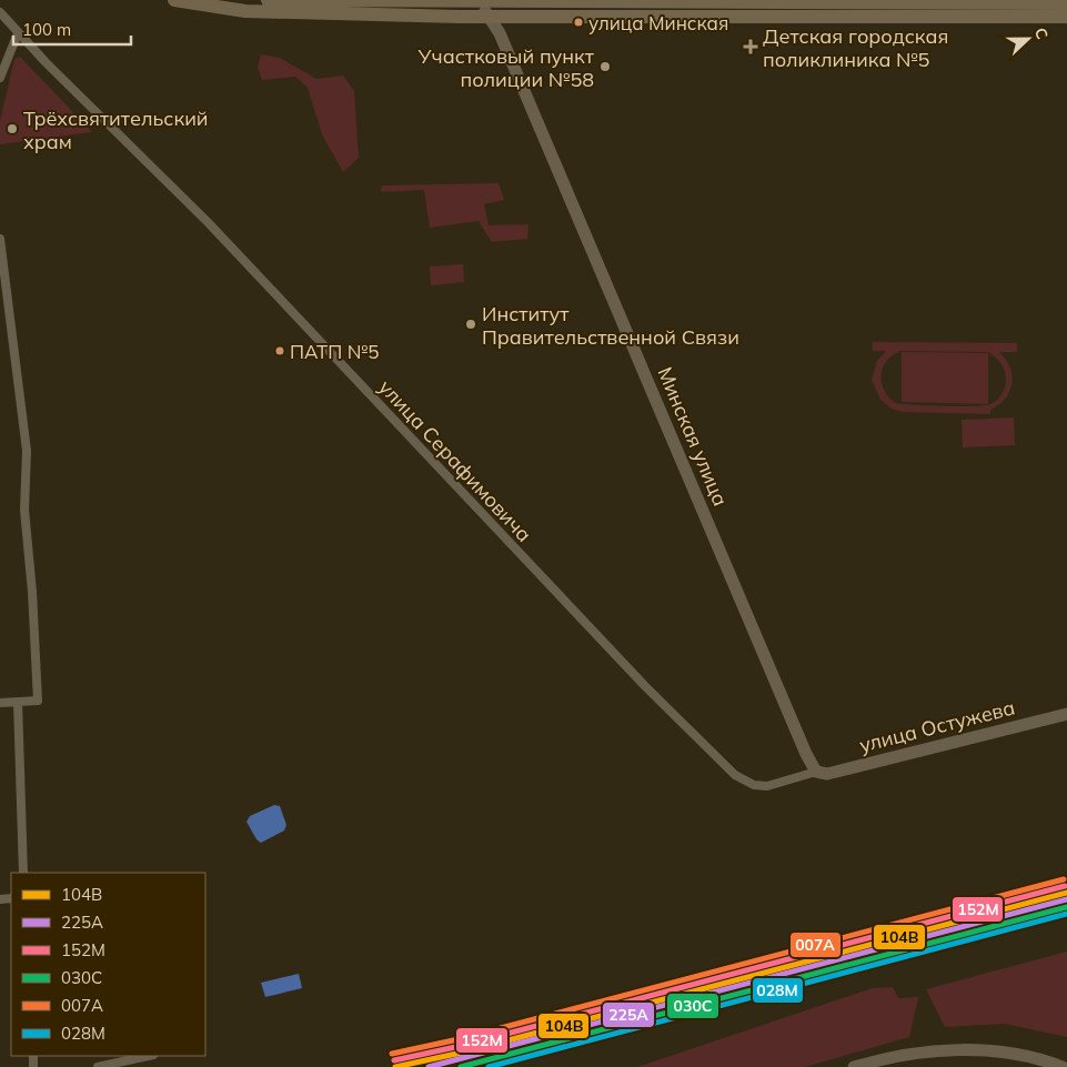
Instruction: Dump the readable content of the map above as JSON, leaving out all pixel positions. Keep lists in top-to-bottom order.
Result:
{
  "streets": {
    "street": ["Минская улица", "улица Серафимовича", "улица Остужева"]
  },
  "crossings": [
    ["Минская улица", "улица Серафимовича"],
    ["Минская улица", "улица Остужева"],
    ["улица Серафимовича", "улица Остужева"]
  ],
  "places": {
    "other": [
      "улица Минская",
      "Участковый пункт полиции №58",
      "Трёхсвятительский храм",
      "Институт Правительственной Связи",
      "ПАТП №5"
    ],
    "health": ["Детская городская поликлиника №5"]
  },
  "lines": [
    "transit line 007А",
    "transit line 152М",
    "transit line 104В",
    "transit line 225А",
    "transit line 030C",
    "transit line 028М"
  ],
  "legend": [
    "104В",
    "225А",
    "152М",
    "030C",
    "007А",
    "028М"
  ],
  "scale_bar": "100 m",
  "north": "right"
}
